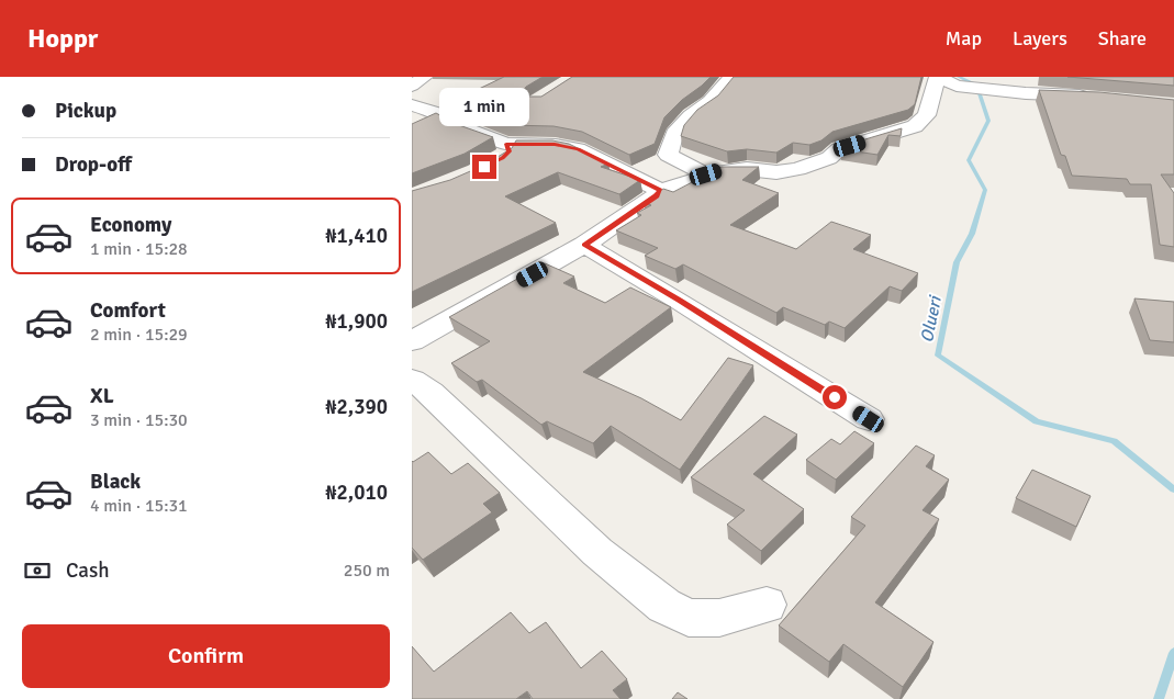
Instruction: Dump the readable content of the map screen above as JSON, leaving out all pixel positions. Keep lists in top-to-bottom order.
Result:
{
  "water": ["Olueri"],
  "page": {
    "header": "Hoppr",
    "nav": ["Map", "Layers", "Share"],
    "banner": ["Pickup", "Drop-off"],
    "bubble": "1 min",
    "list": [
      {
        "name": "Economy",
        "note": "1 min · 15:28",
        "value": "₦1,410"
      },
      {
        "name": "Comfort",
        "note": "2 min · 15:29",
        "value": "₦1,900"
      },
      {
        "name": "XL",
        "note": "3 min · 15:30",
        "value": "₦2,390"
      },
      {
        "name": "Black",
        "note": "4 min · 15:31",
        "value": "₦2,010"
      }
    ],
    "pay": ["Cash", "250 m"],
    "buttons": "Confirm"
  }
}
